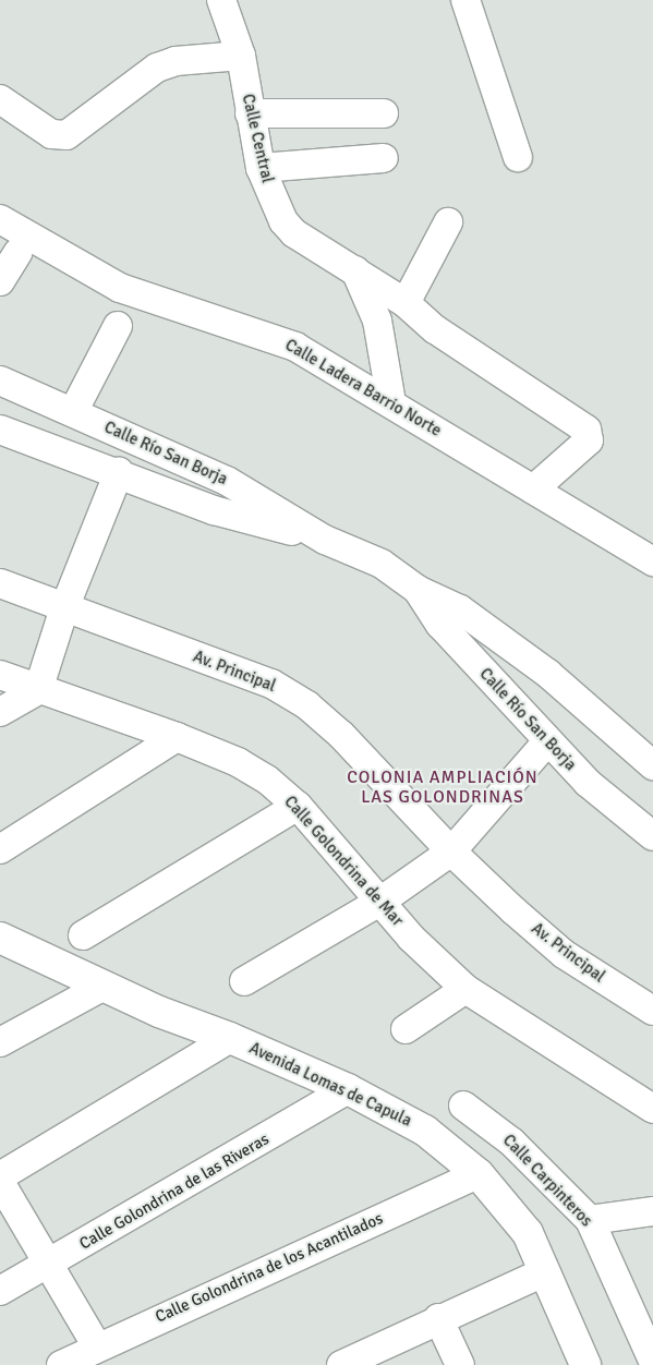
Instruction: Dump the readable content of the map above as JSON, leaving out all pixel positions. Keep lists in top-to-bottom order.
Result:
{
  "streets": {
    "street": [
      "Calle Central",
      "Calle Ladera Barrio Norte",
      "Calle Río San Borja",
      "Av. Principal",
      "Calle Golondrina de Mar",
      "Avenida Lomas de Capula",
      "Calle Carpinteros",
      "Calle Golondrina de las Riveras",
      "Calle Golondrina de los Acantilados"
    ]
  },
  "crossings": [
    ["Calle Central", "Calle Ladera Barrio Norte"],
    ["Avenida Lomas de Capula", "Calle Golondrina de las Riveras"],
    ["Avenida Lomas de Capula", "Calle Golondrina de los Acantilados"]
  ],
  "districts": ["COLONIA AMPLIACIÓN LAS GOLONDRINAS"]
}
